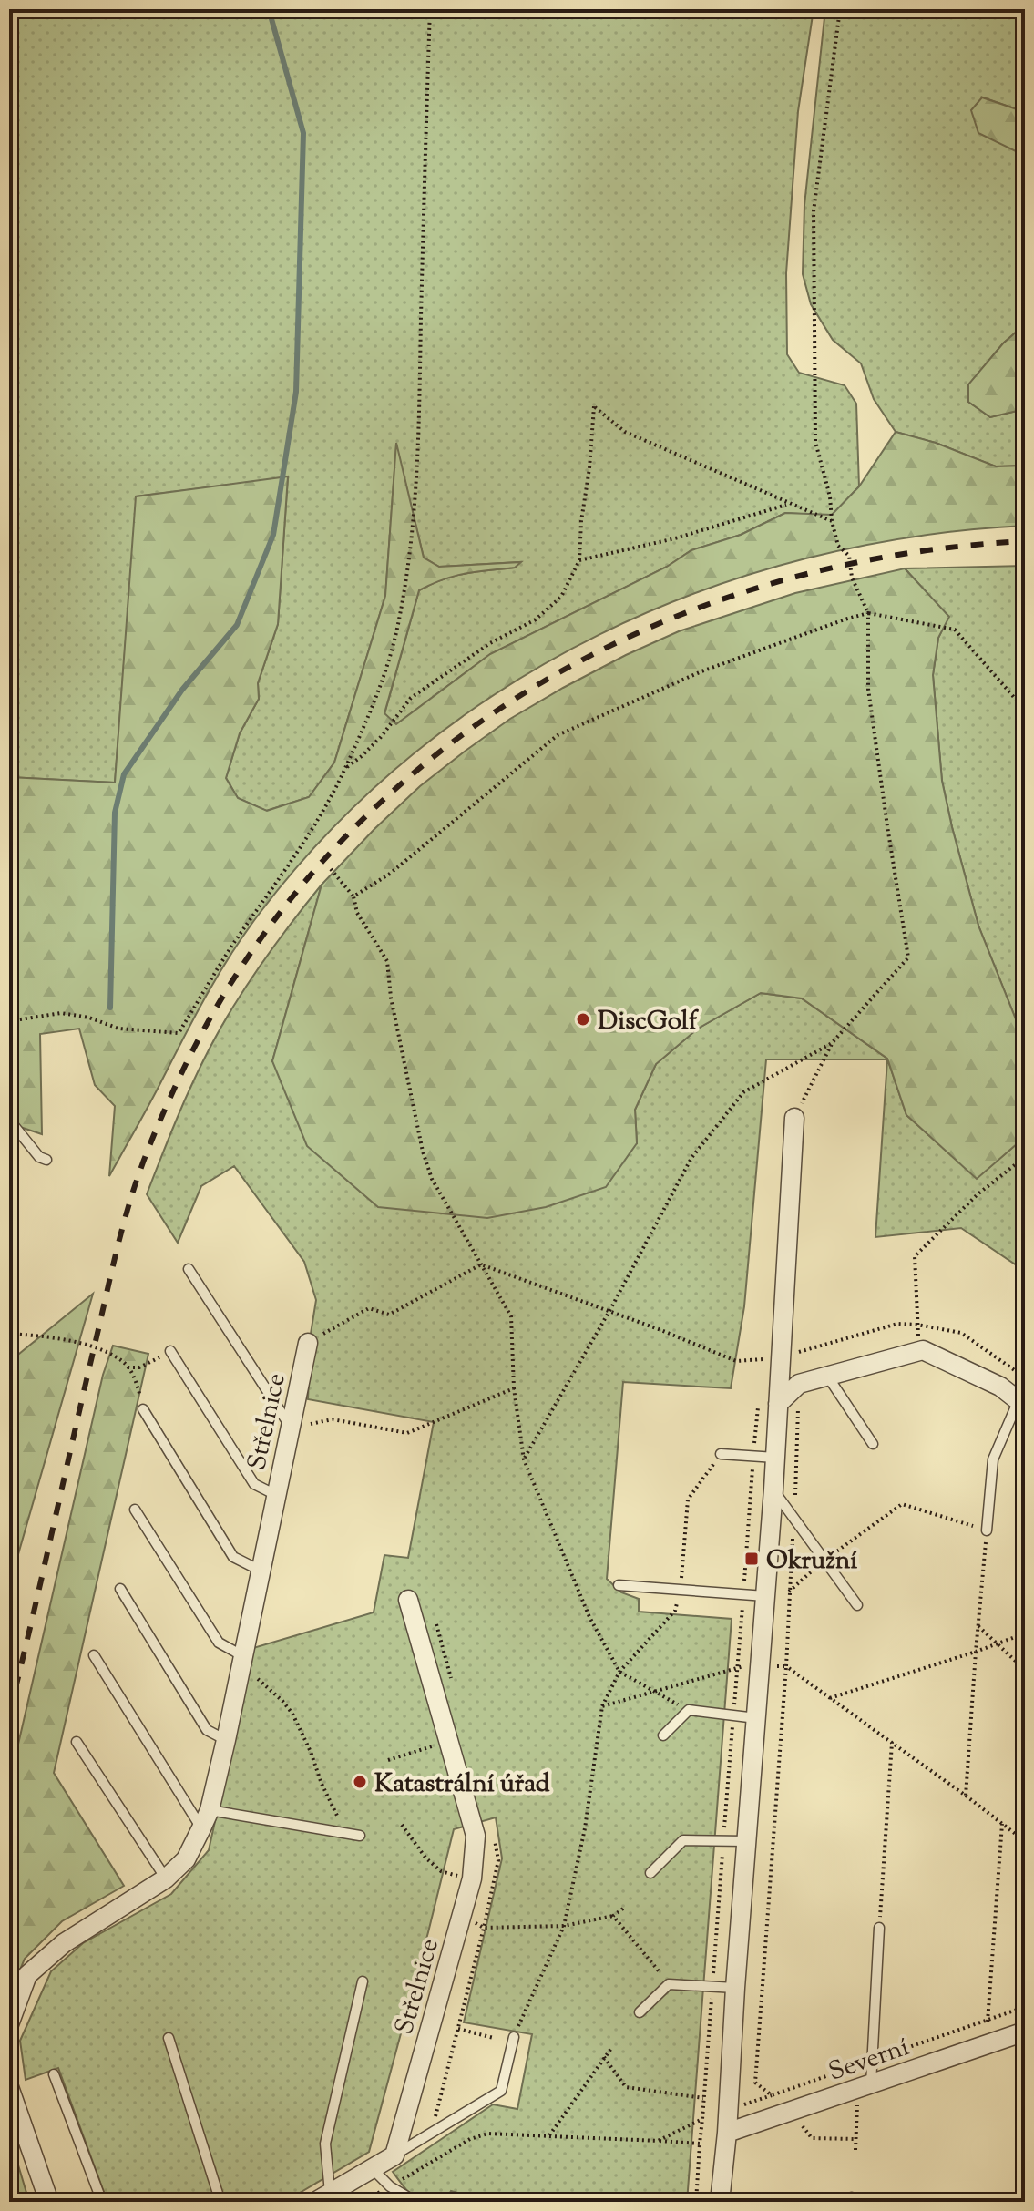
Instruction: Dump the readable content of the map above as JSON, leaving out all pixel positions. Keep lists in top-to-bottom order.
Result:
{
  "streets": {
    "street": ["Střelnice", "Severní"]
  },
  "places": {
    "other": ["DiscGolf", "Katastrální úřad"],
    "transit": ["Okružní"]
  }
}
